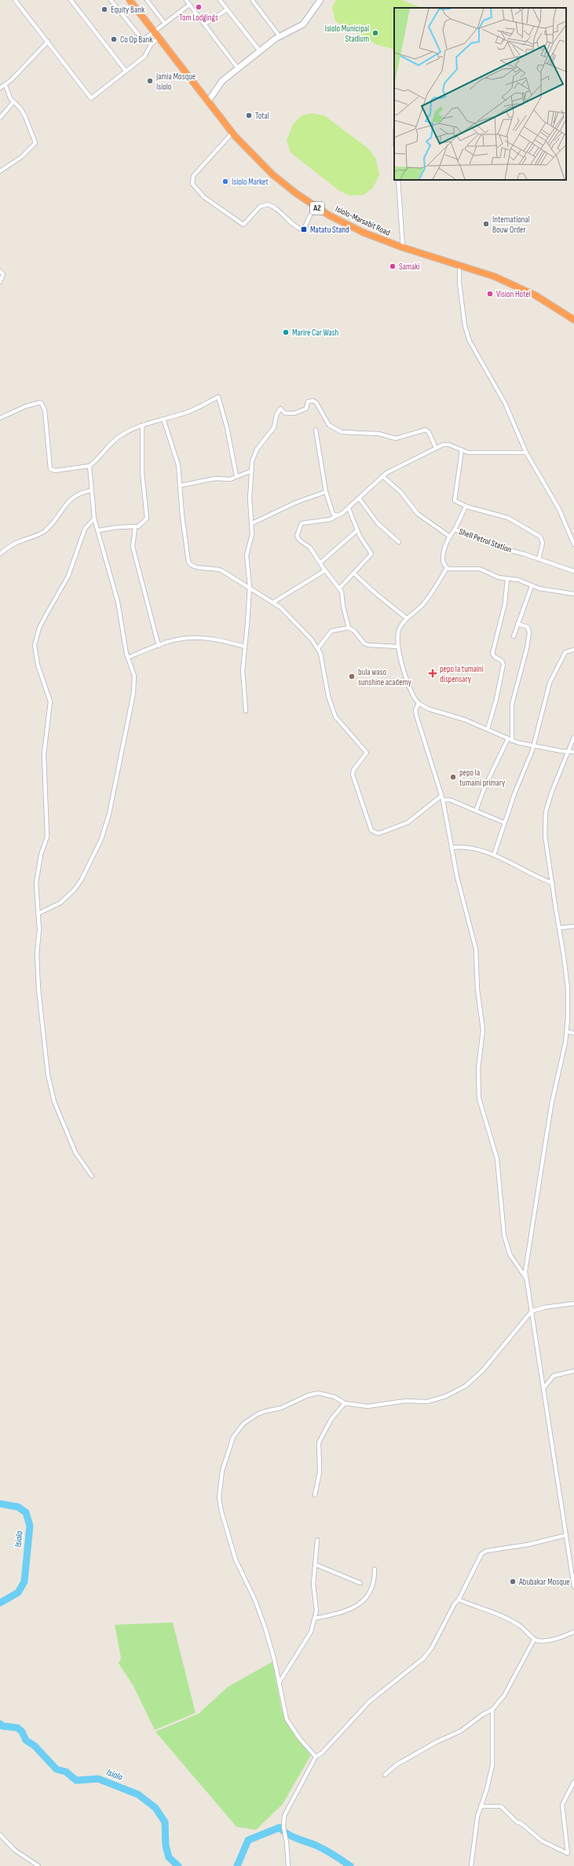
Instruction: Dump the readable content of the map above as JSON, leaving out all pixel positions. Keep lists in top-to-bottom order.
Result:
{
  "streets": {
    "highway": ["A2", "Isiolo-Marsabit Road"],
    "street": ["Shell Petrol Station"]
  },
  "water": ["Isiolo"],
  "places": {
    "other": [
      "Tom Lodgings",
      "Equity Bank",
      "Isiolo Municipal Stadium",
      "Co Op Bank",
      "Jamia Mosque Isiolo",
      "Total",
      "Isiolo Market",
      "International Bouw Order",
      "Samaki",
      "Vision Hotel",
      "Marire Car Wash",
      "bula waso sunshine academy",
      "pepo la tumaini primary",
      "Abubakar Mosque"
    ],
    "transit": ["Matatu Stand"],
    "health": ["pepo la tumaini dispensary"]
  }
}
